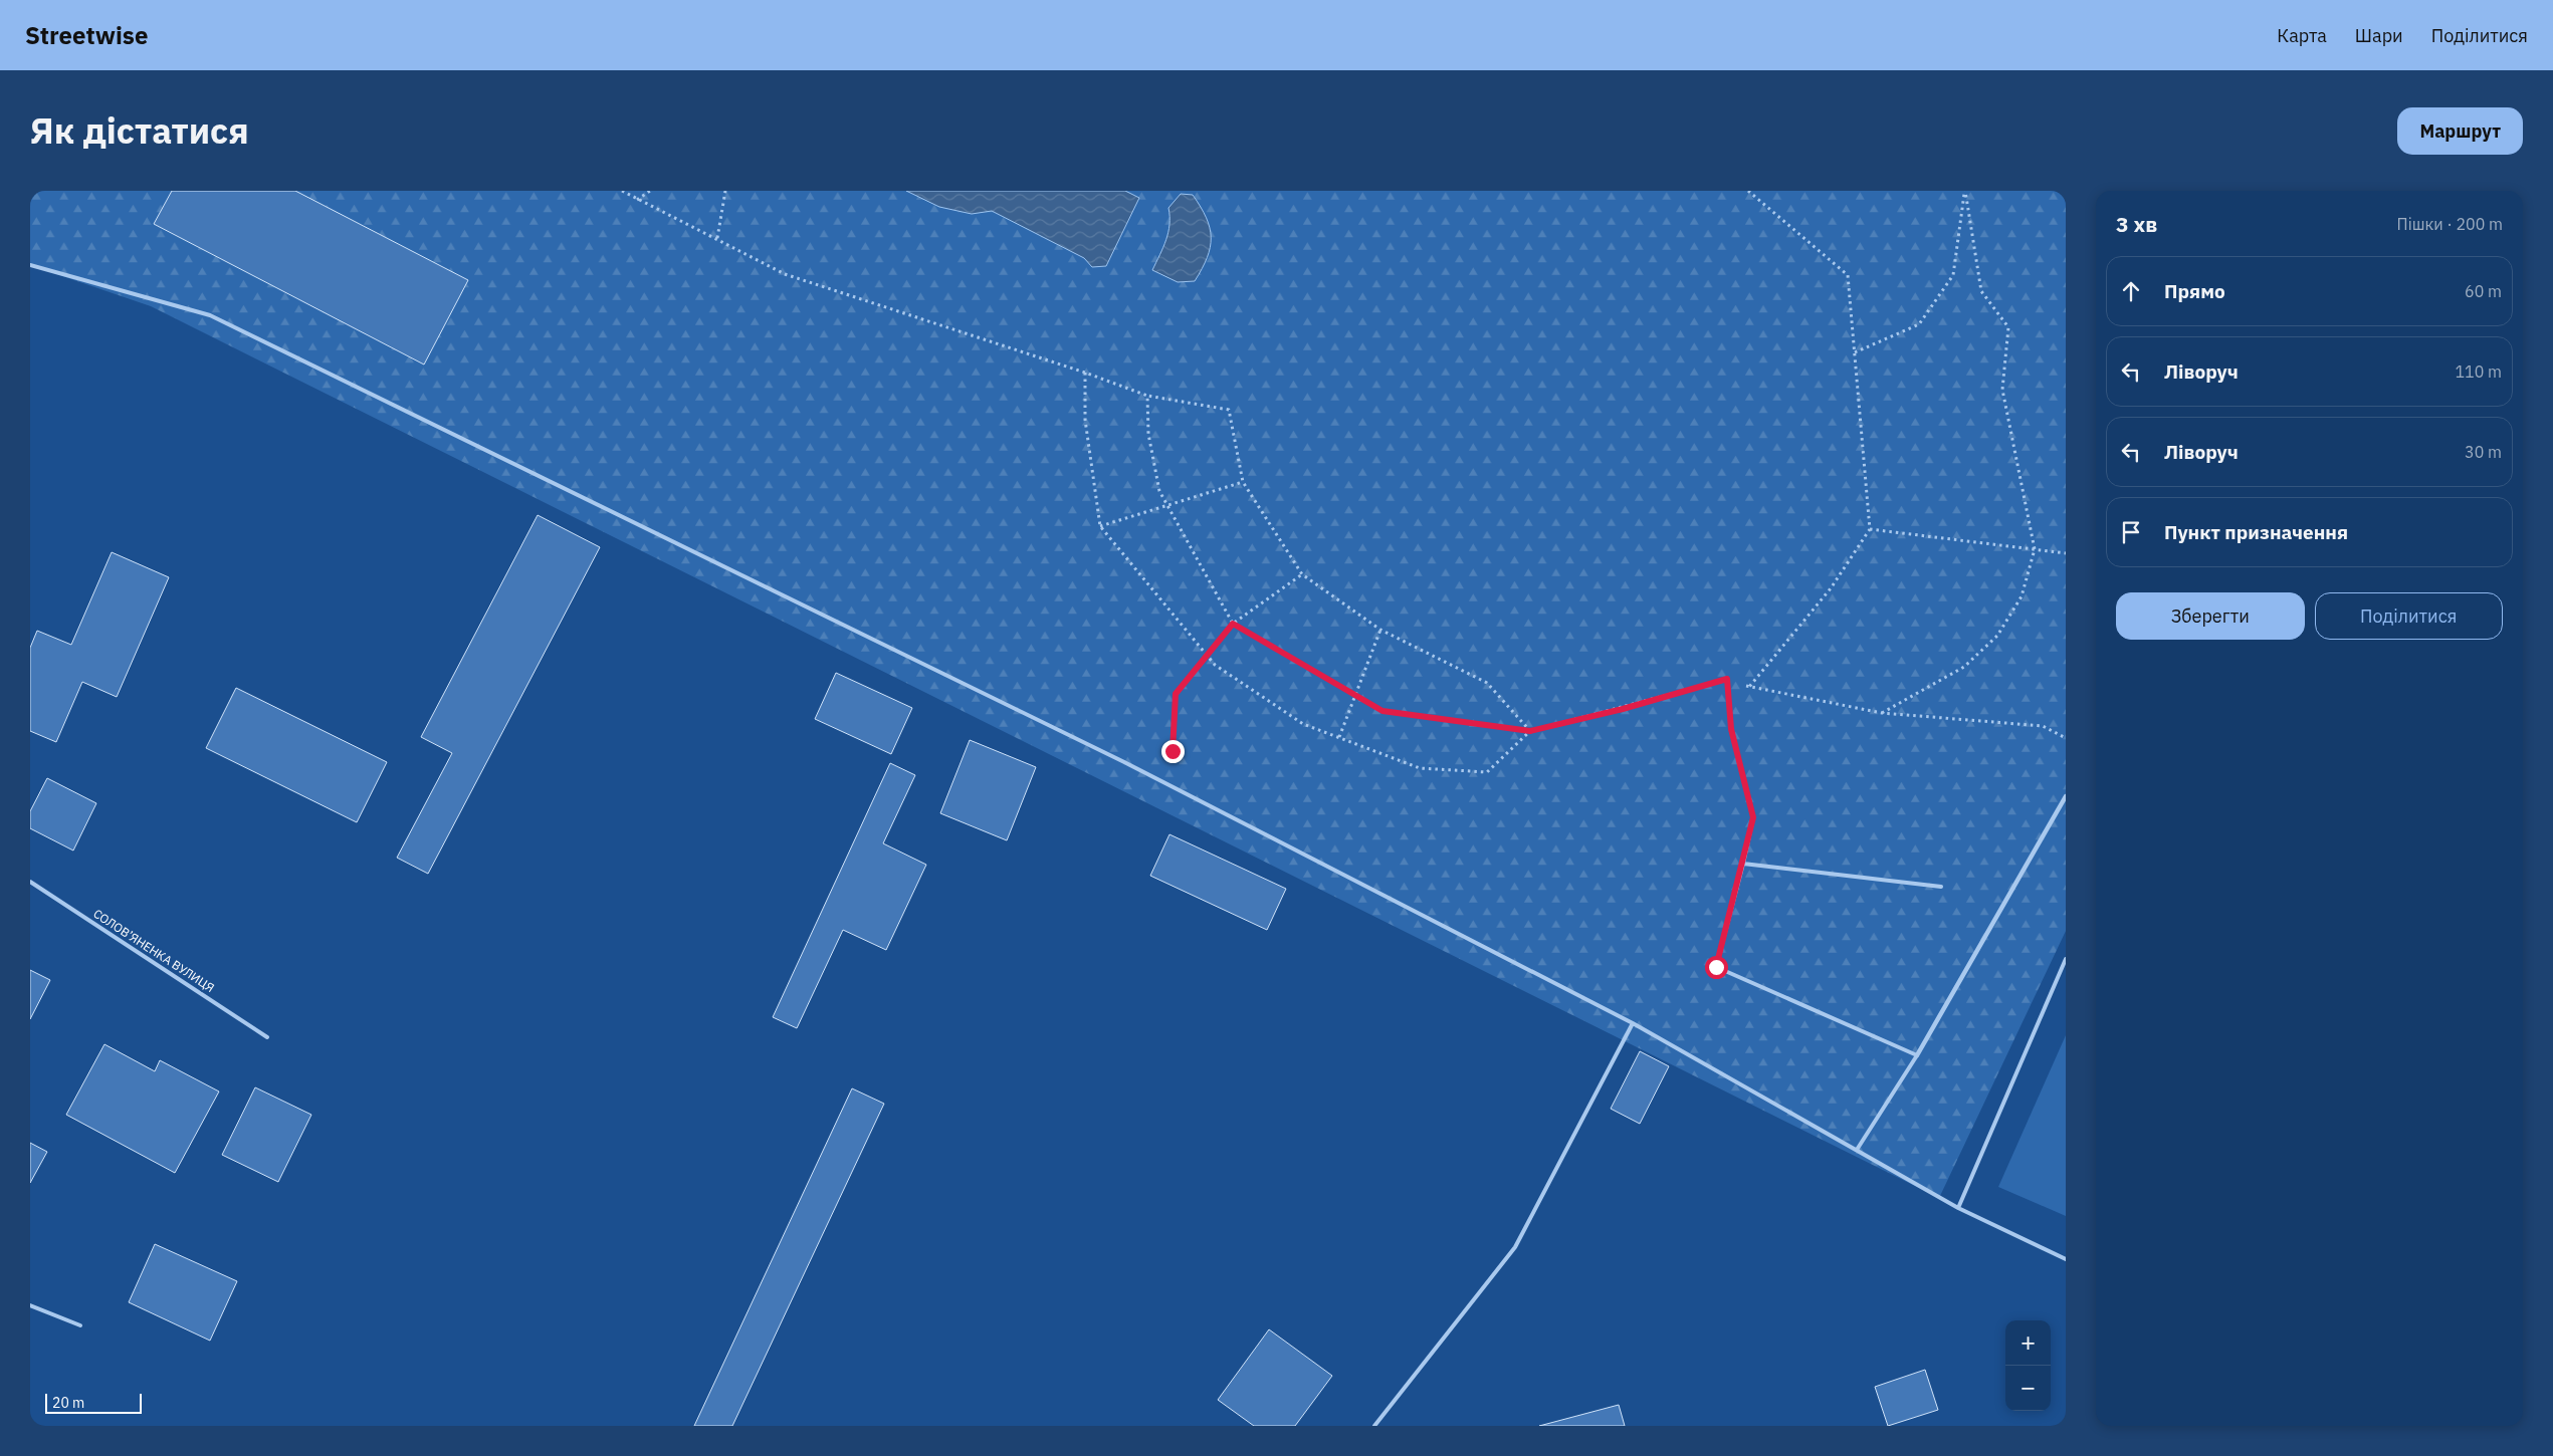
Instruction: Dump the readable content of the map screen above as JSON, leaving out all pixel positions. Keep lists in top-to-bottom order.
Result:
{
  "streets": {
    "lane": ["СОЛОВ’ЯНЕНКА ВУЛИЦЯ"]
  },
  "scale_bar": "20 m",
  "page": {
    "header": "Streetwise",
    "nav": ["Карта", "Шари", "Поділитися"],
    "title": "Як дістатися",
    "buttons": [
      "Маршрут",
      ["Зберегти", "Поділитися"]
    ],
    "heading": ["3 хв", "Пішки · 200 m"],
    "list": [
      ["Прямо", "60 m"],
      ["Ліворуч", "110 m"],
      ["Ліворуч", "30 m"],
      "Пункт призначення"
    ],
    "map_buttons": ["+", "−"],
    "scale": "20 m"
  }
}
